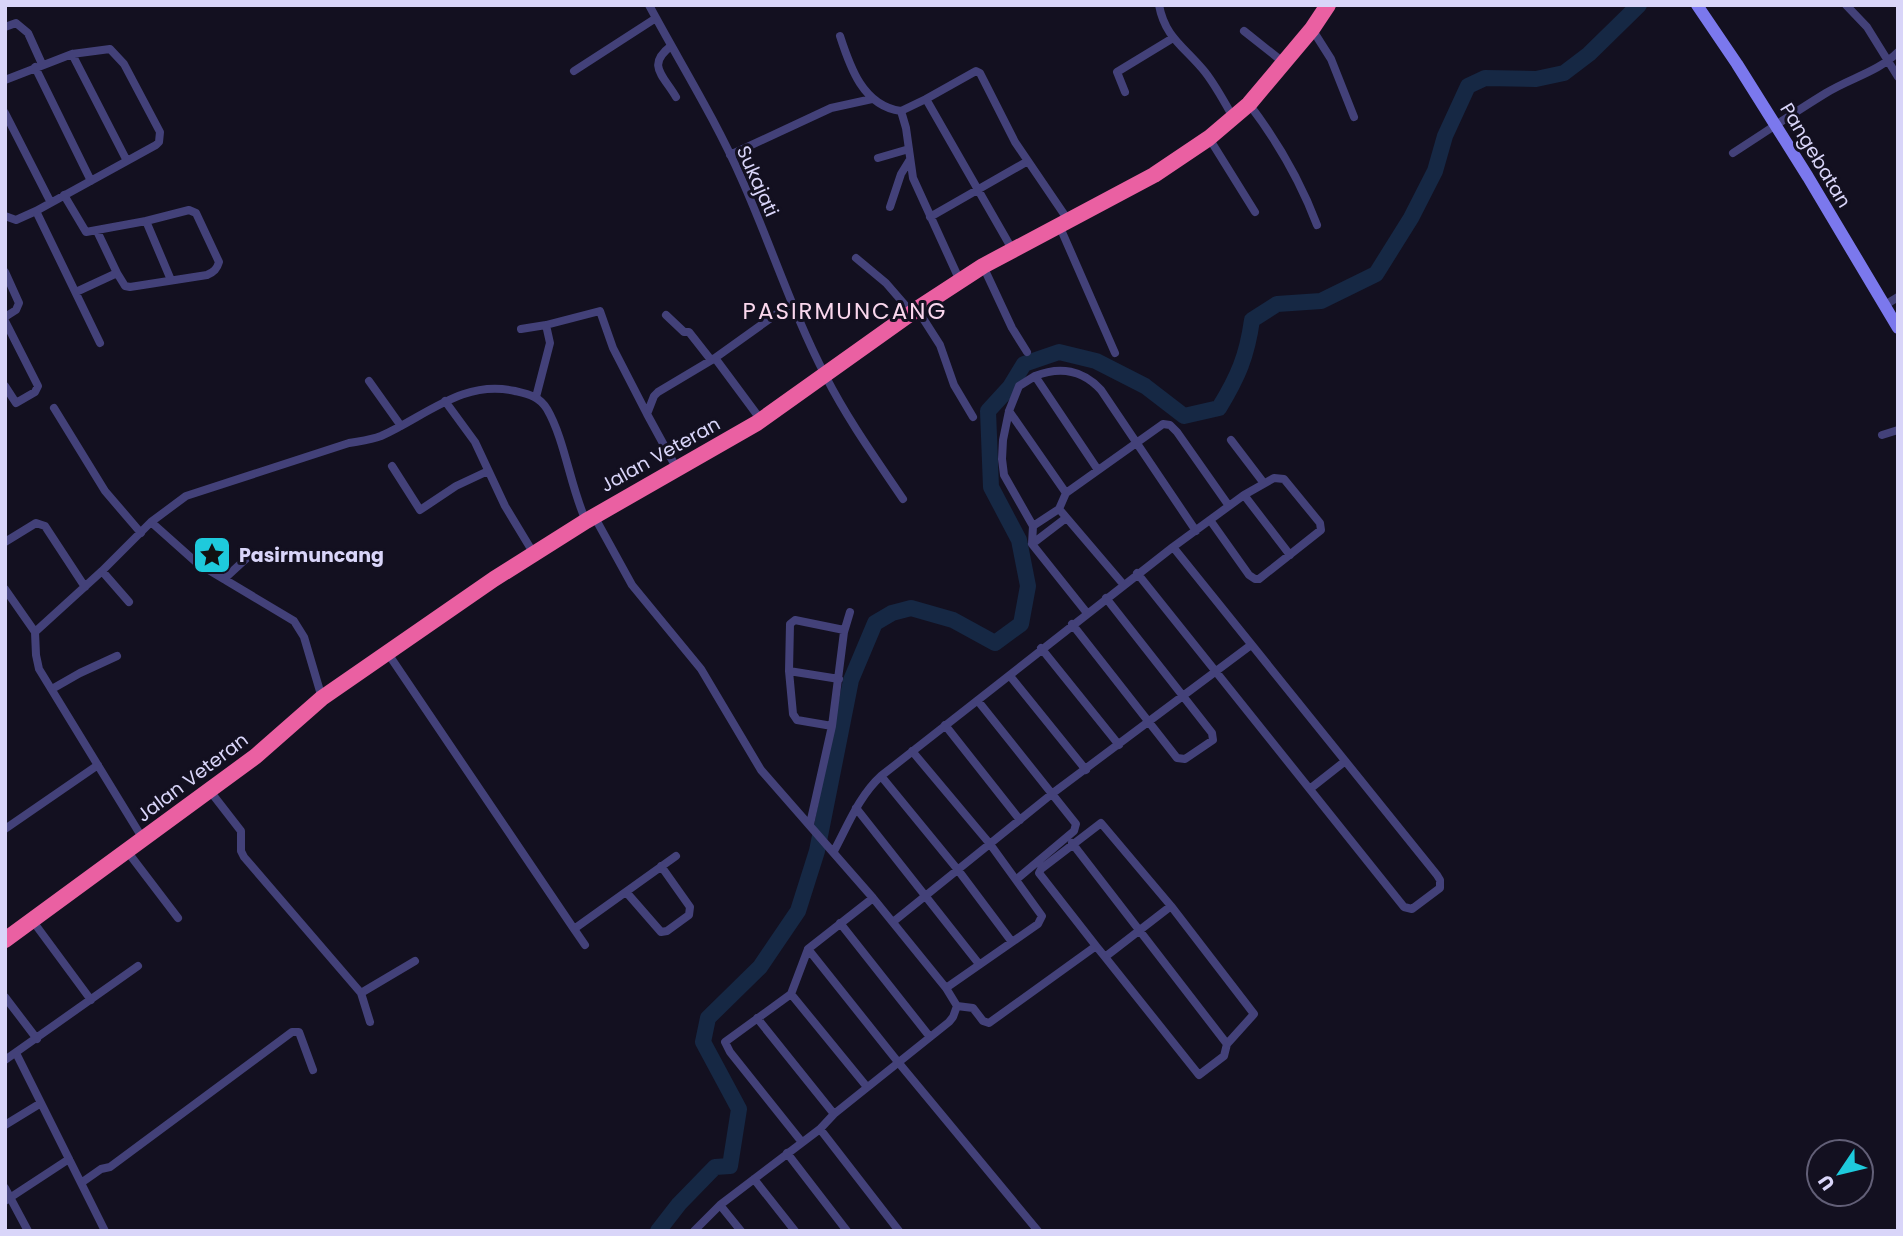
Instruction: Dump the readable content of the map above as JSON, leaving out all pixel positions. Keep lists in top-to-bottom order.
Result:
{
  "streets": {
    "highway": ["Jalan Veteran"],
    "street": ["Pangebatan", "Sukajati"]
  },
  "crossings": [
    ["Sukajati", "Jalan Veteran"]
  ],
  "districts": ["PASIRMUNCANG"],
  "places": {
    "place": ["Pasirmuncang"]
  },
  "north": "bottom left"
}
